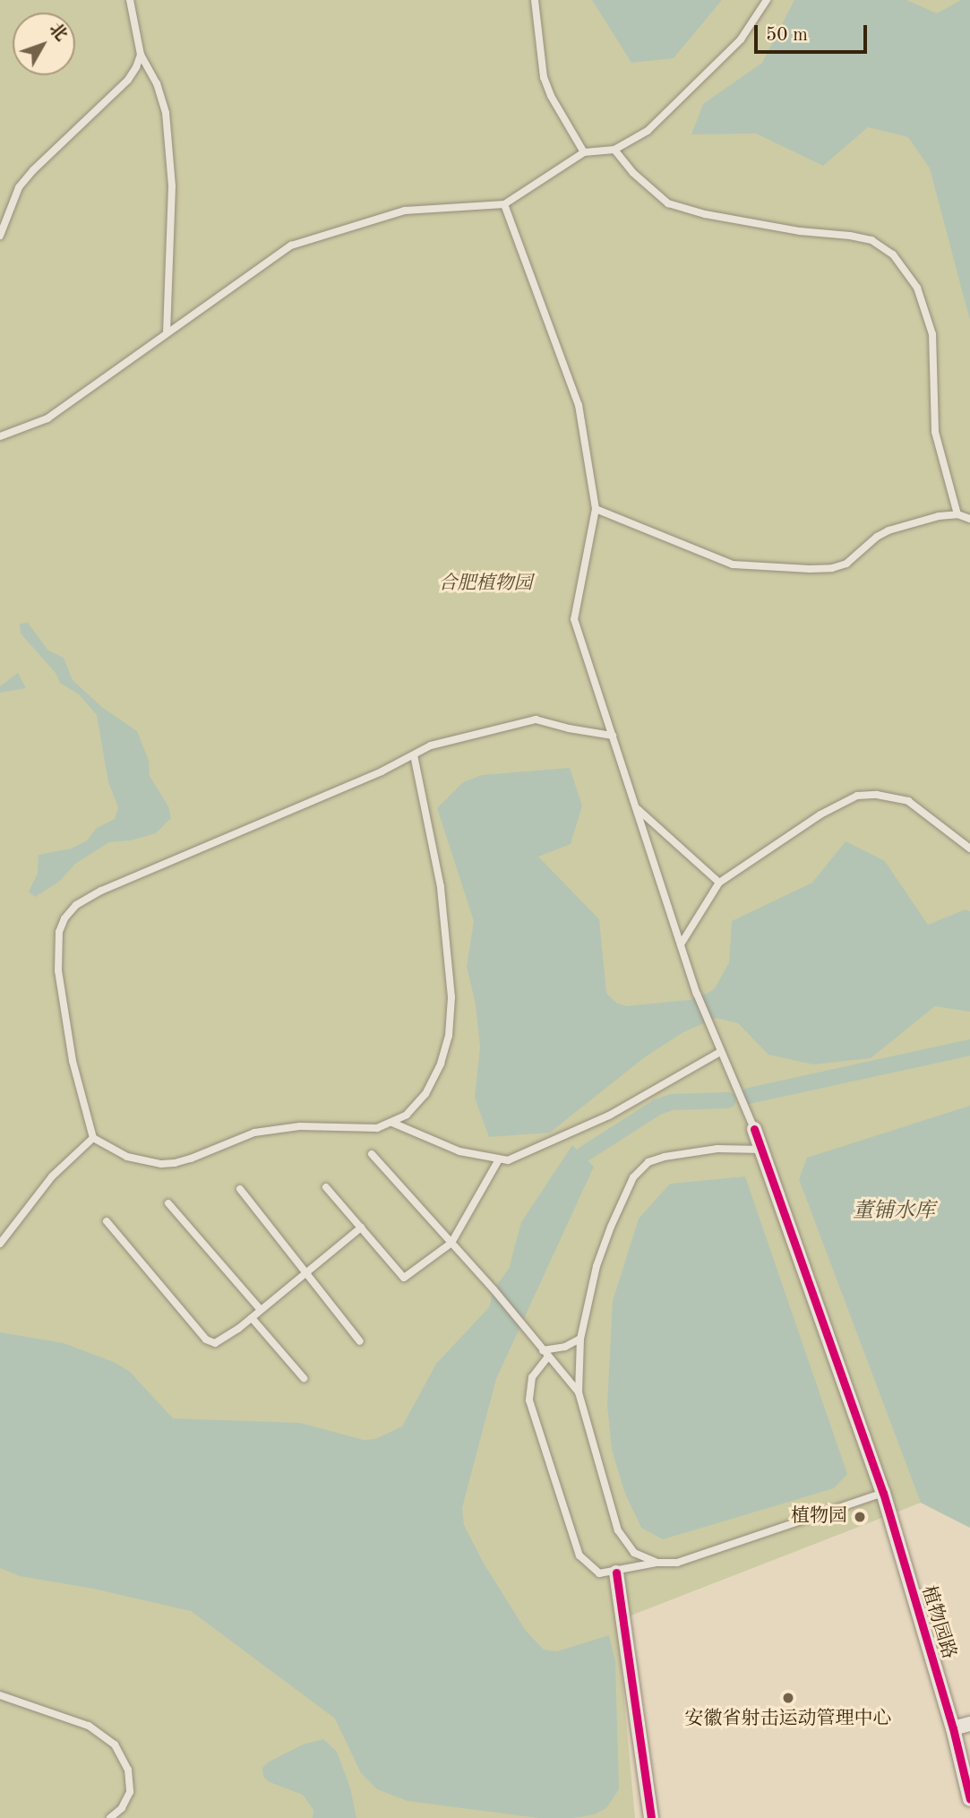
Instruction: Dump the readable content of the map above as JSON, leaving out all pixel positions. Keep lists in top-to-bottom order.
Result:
{
  "streets": {
    "street": ["植物园路"]
  },
  "water": ["董铺水库"],
  "parks": ["合肥植物园"],
  "places": ["植物园", "安徽省射击运动管理中心"],
  "scale_bar": "50 m",
  "north": "top right"
}
